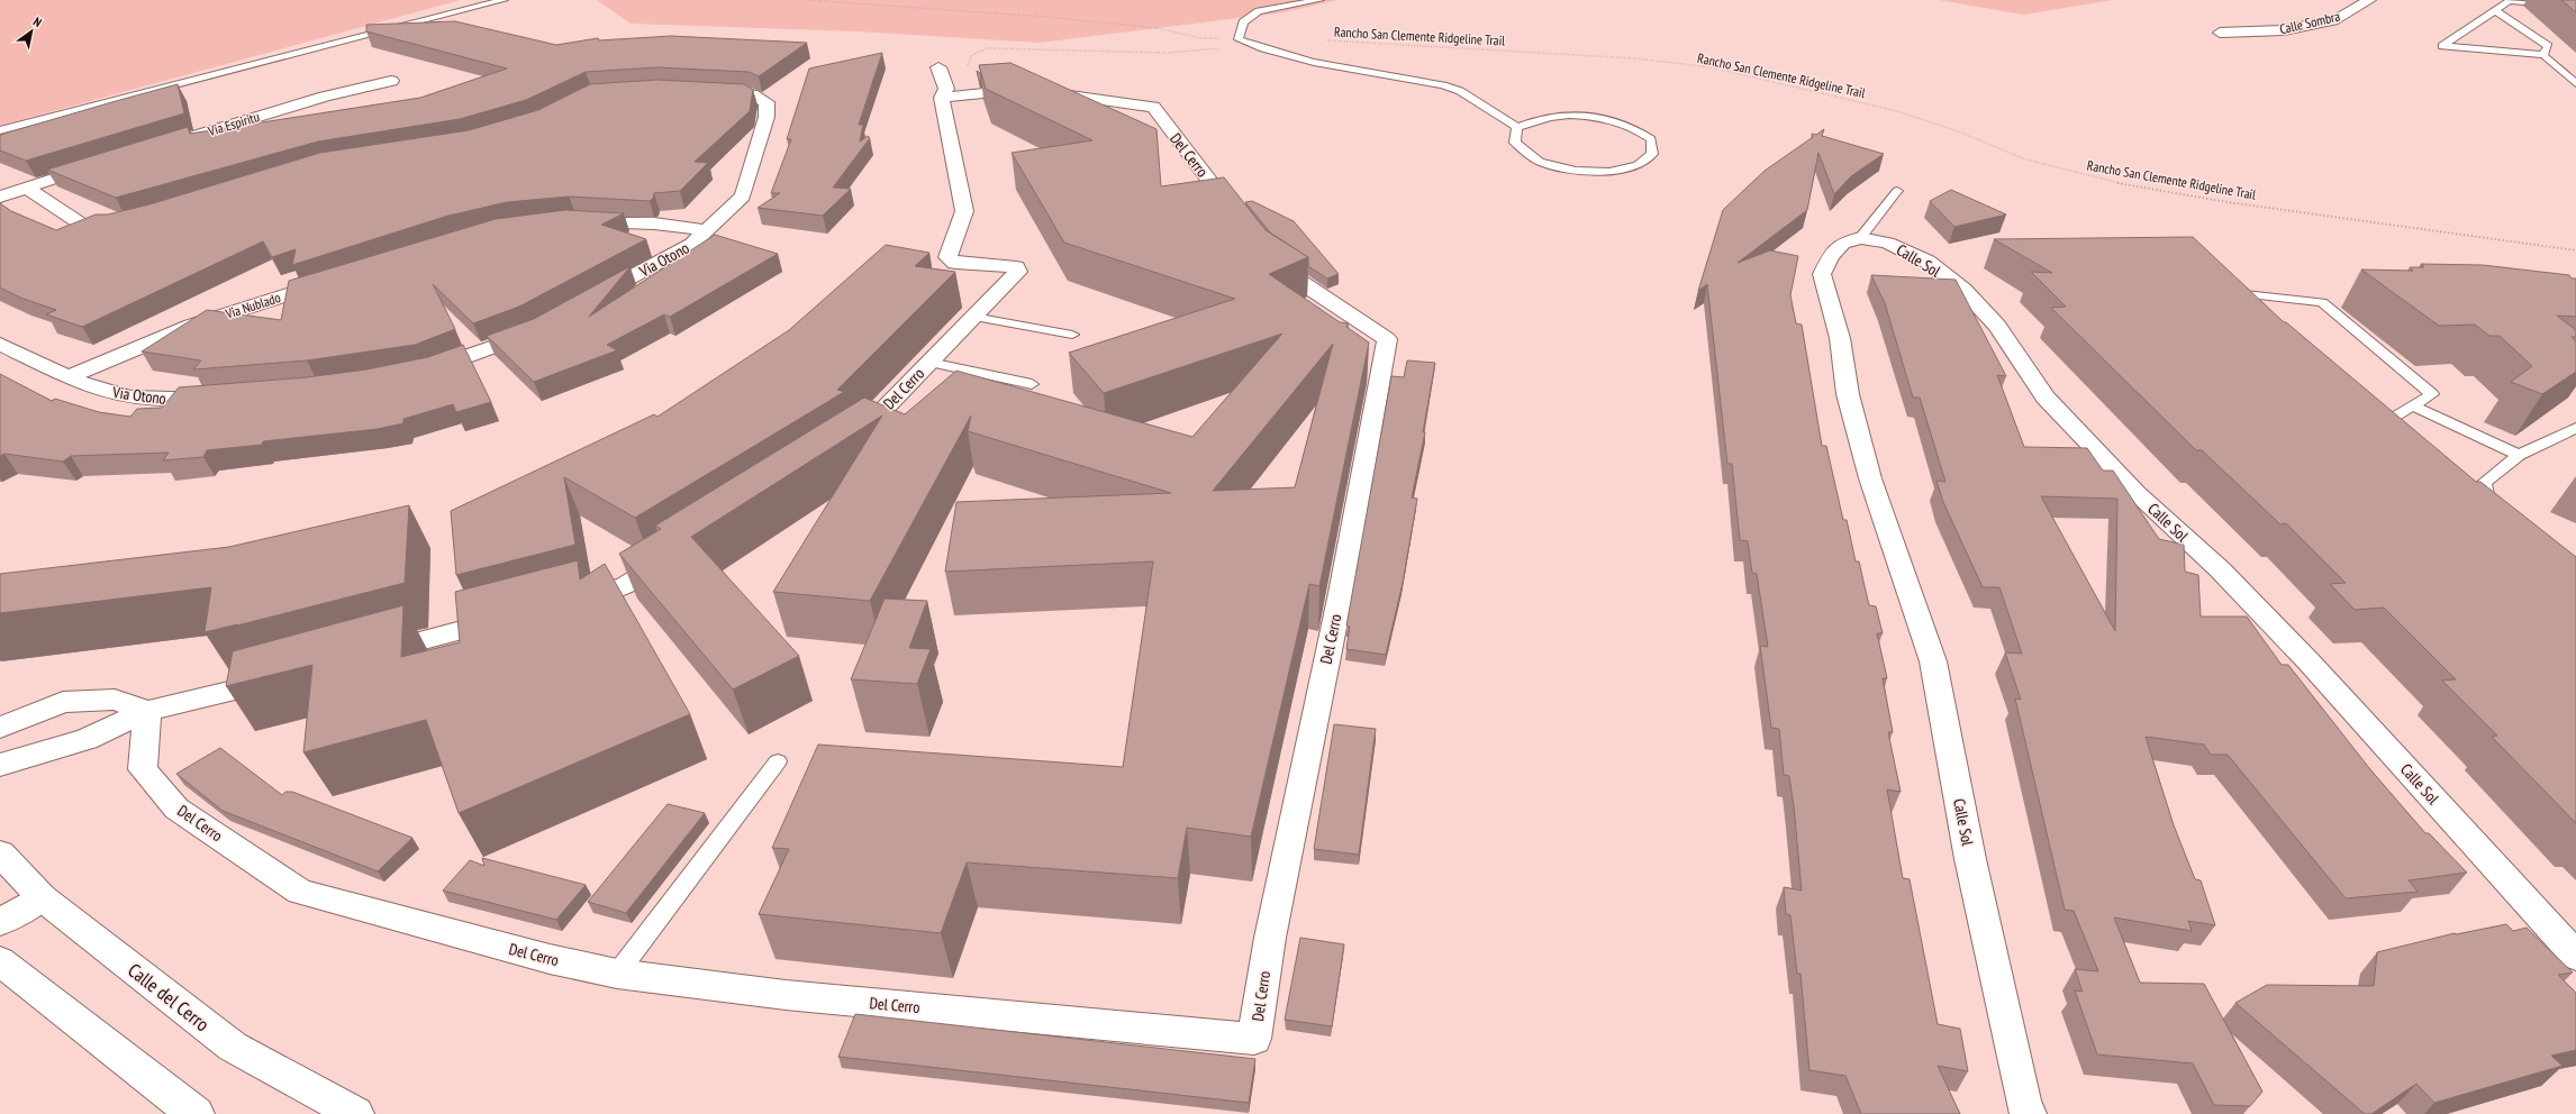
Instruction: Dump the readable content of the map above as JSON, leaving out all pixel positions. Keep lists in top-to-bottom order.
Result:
{
  "streets": {
    "street": [
      "Calle Sombra",
      "Via Espiritu",
      "Del Cerro",
      "Via Otono",
      "Calle Sol",
      "Via Nublado",
      "Calle del Cerro"
    ],
    "path": ["Rancho San Clemente Ridgeline Trail"]
  },
  "crossings": [
    ["Via Otono", "Via Nublado"]
  ],
  "north": "top right"
}
